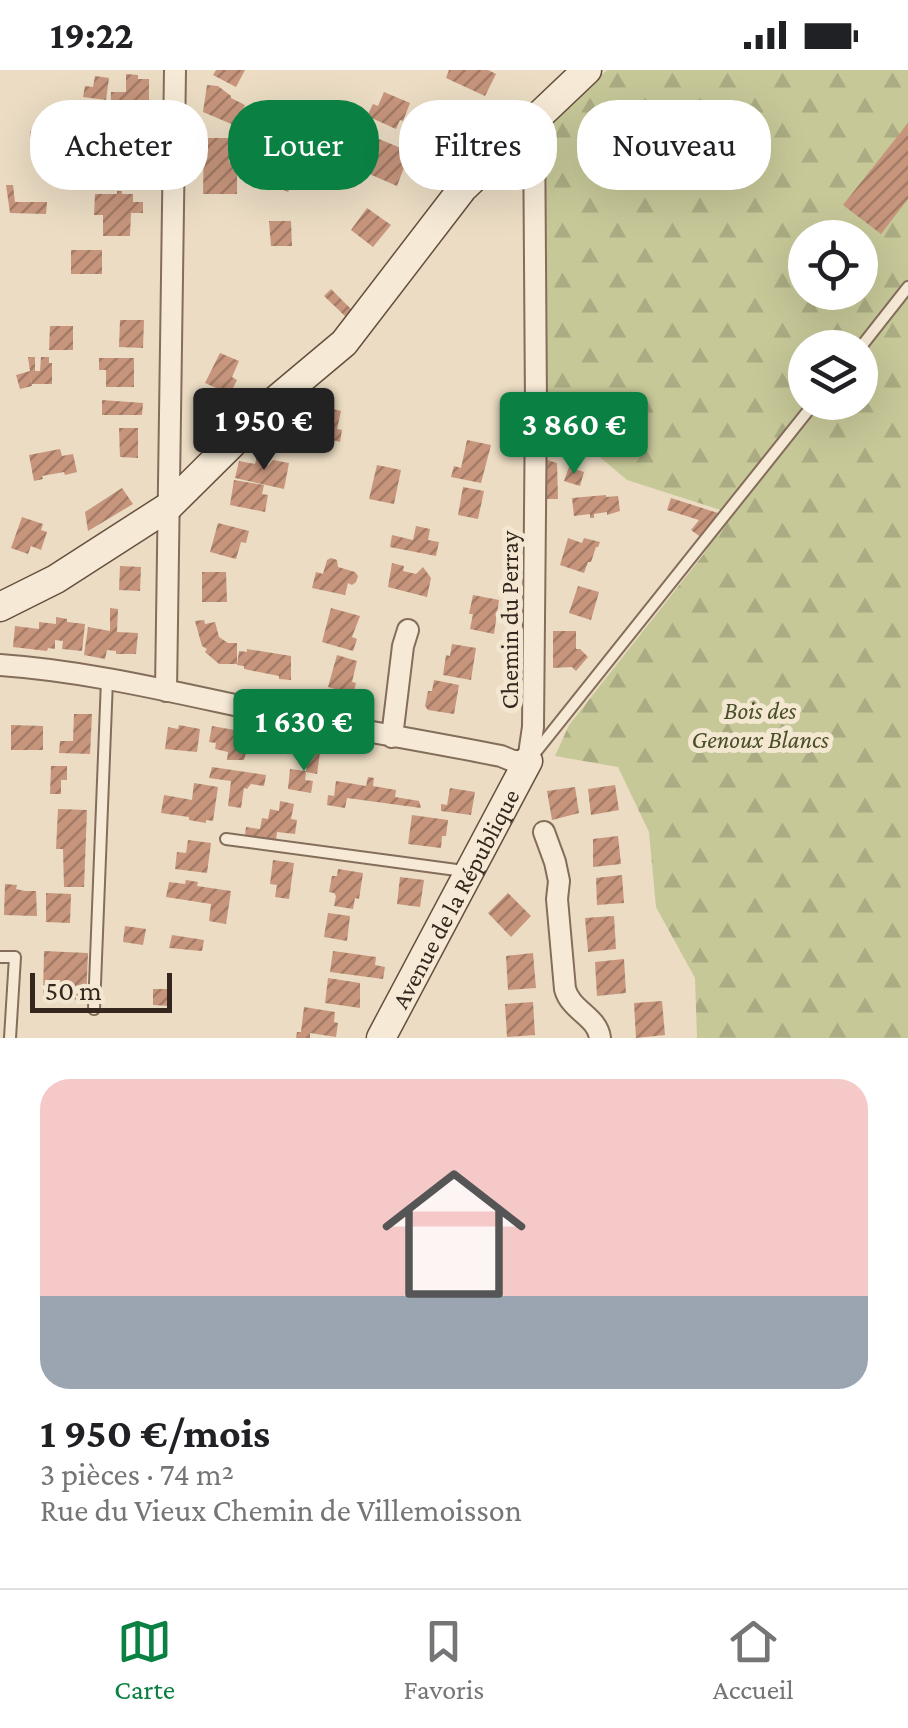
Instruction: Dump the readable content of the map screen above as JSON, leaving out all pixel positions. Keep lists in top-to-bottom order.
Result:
{
  "streets": {
    "street": ["Chemin du Perray", "Avenue de la République"]
  },
  "crossings": [
    ["Chemin du Perray", "Avenue de la République"]
  ],
  "parks": ["Bois des Genoux Blancs"],
  "scale_bar": "50 m",
  "page": {
    "status": "19:22",
    "chip": [
      "Acheter",
      "Louer",
      "Filtres",
      "Nouveau"
    ],
    "price": ["1 950 €", "3 860 €", "1 630 €"],
    "scale": "50 m",
    "list": [
      {
        "name": "1 950 €/mois",
        "note": "3 pièces · 74 m² · Rue du Vieux Chemin de Villemoisson"
      }
    ],
    "tabs": ["Carte", "Favoris", "Accueil"]
  }
}
